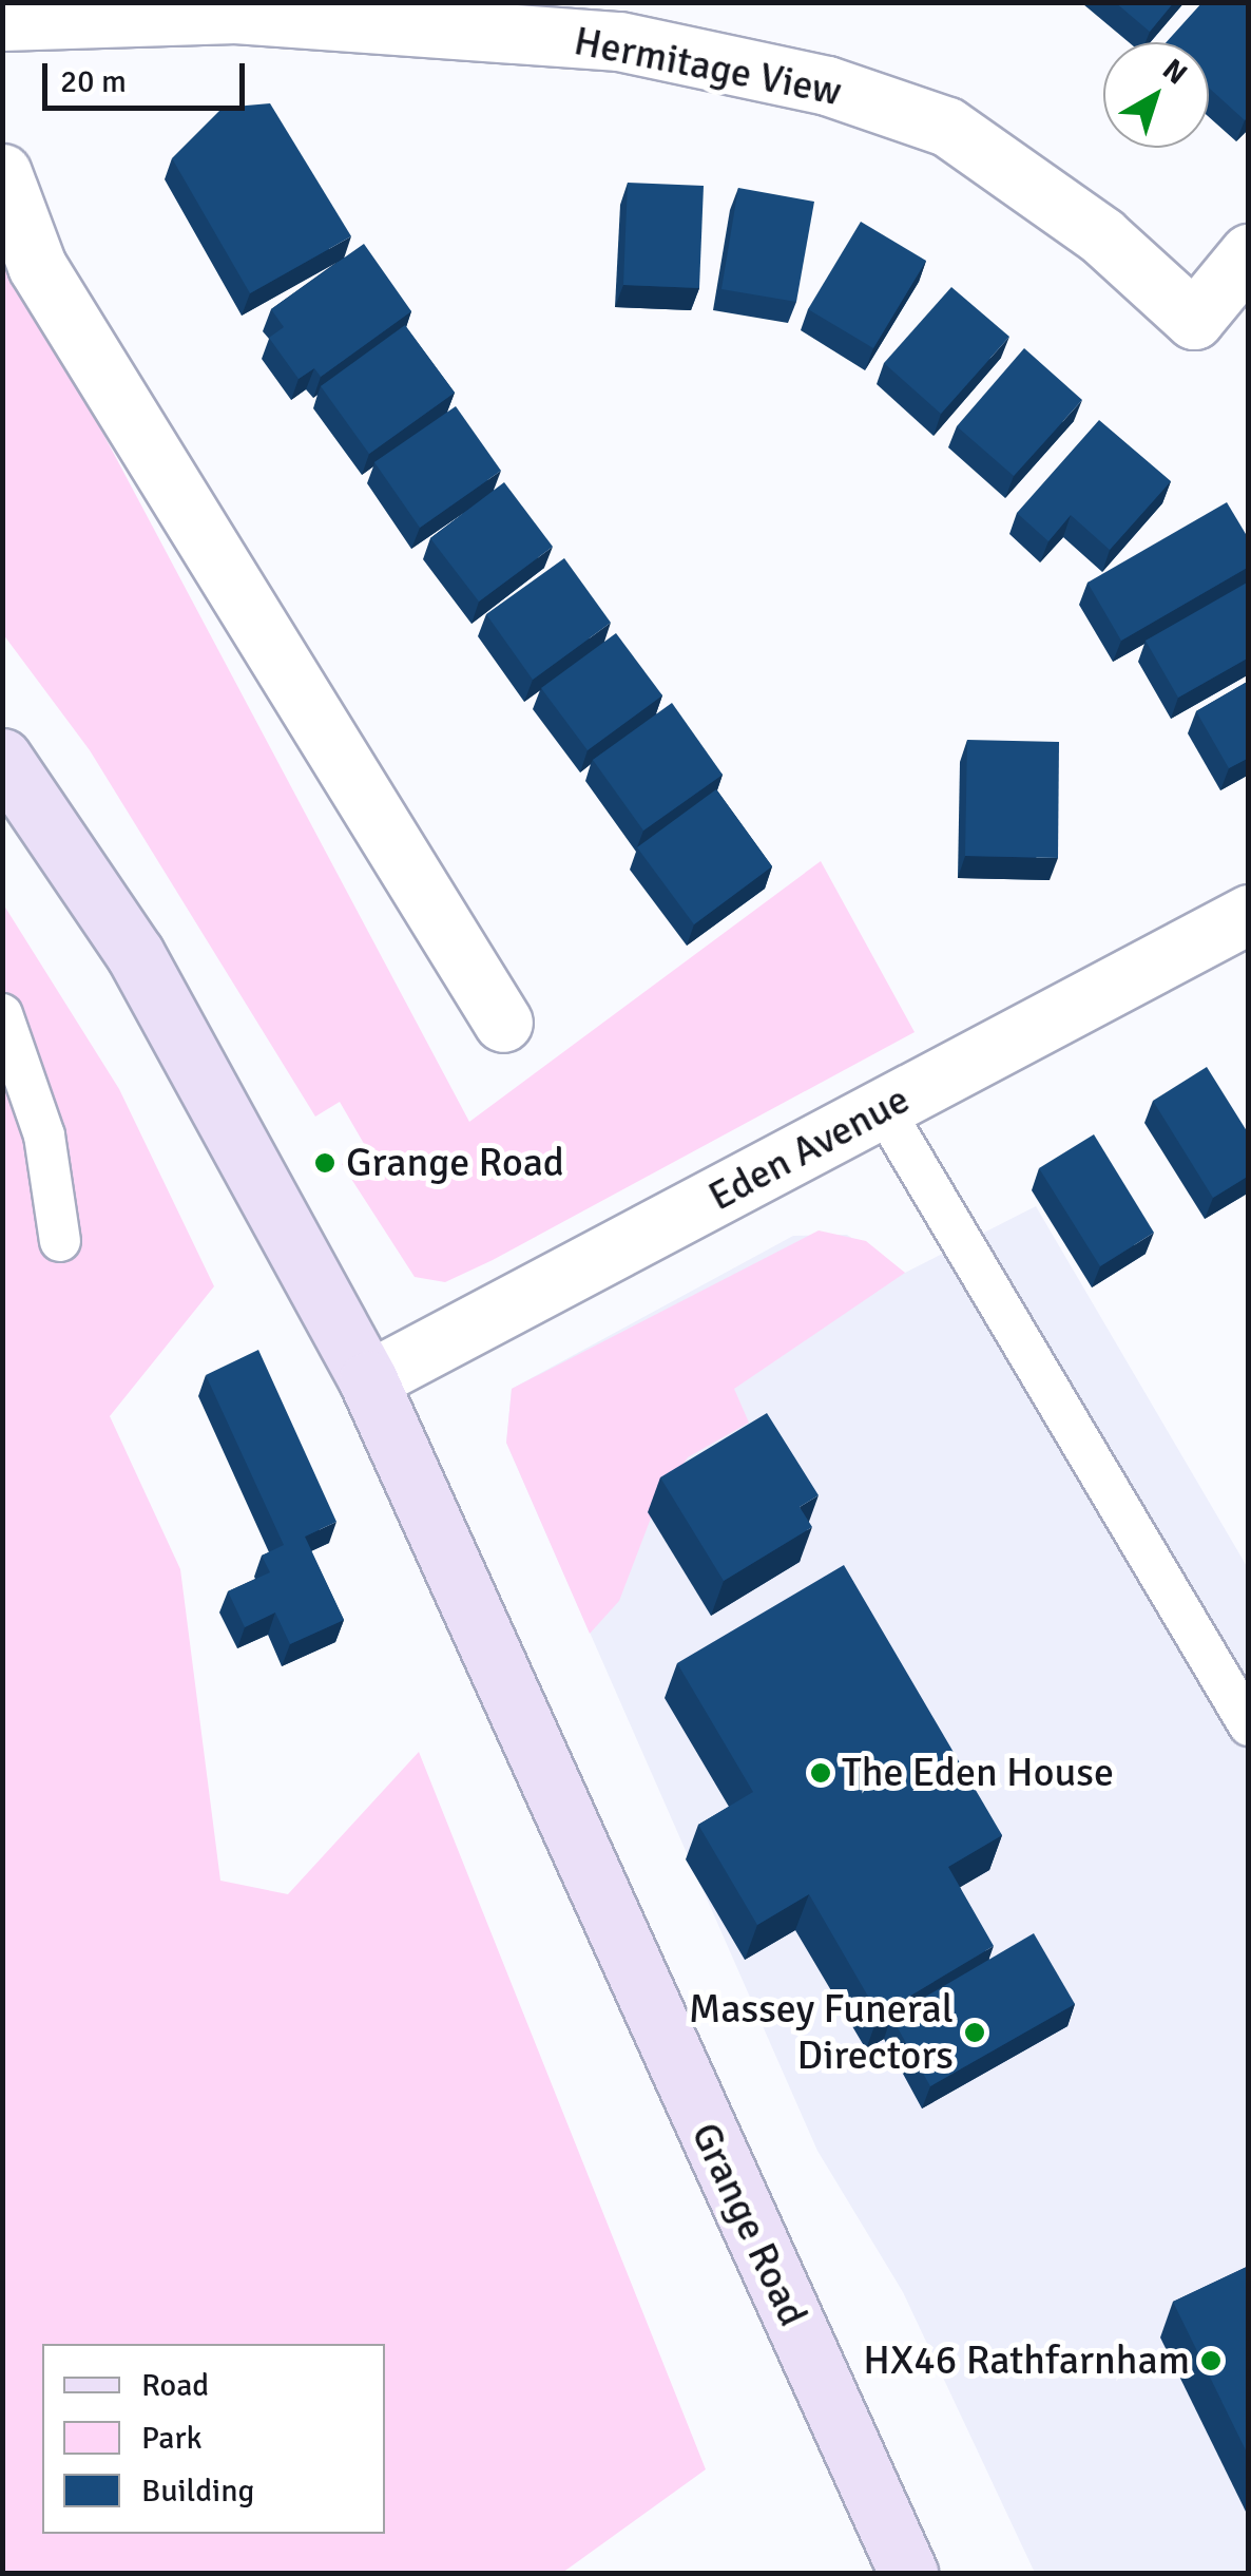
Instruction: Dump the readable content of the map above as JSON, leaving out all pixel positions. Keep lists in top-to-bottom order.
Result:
{
  "streets": {
    "main road": ["Grange Road"],
    "street": ["Hermitage View", "Eden Avenue"]
  },
  "crossings": [
    ["Eden Avenue", "Grange Road"]
  ],
  "places": [
    "Grange Road",
    "The Eden House",
    "Massey Funeral Directors",
    "HX46 Rathfarnham"
  ],
  "legend": ["Road", "Park", "Building"],
  "scale_bar": "20 m",
  "north": "top right"
}
